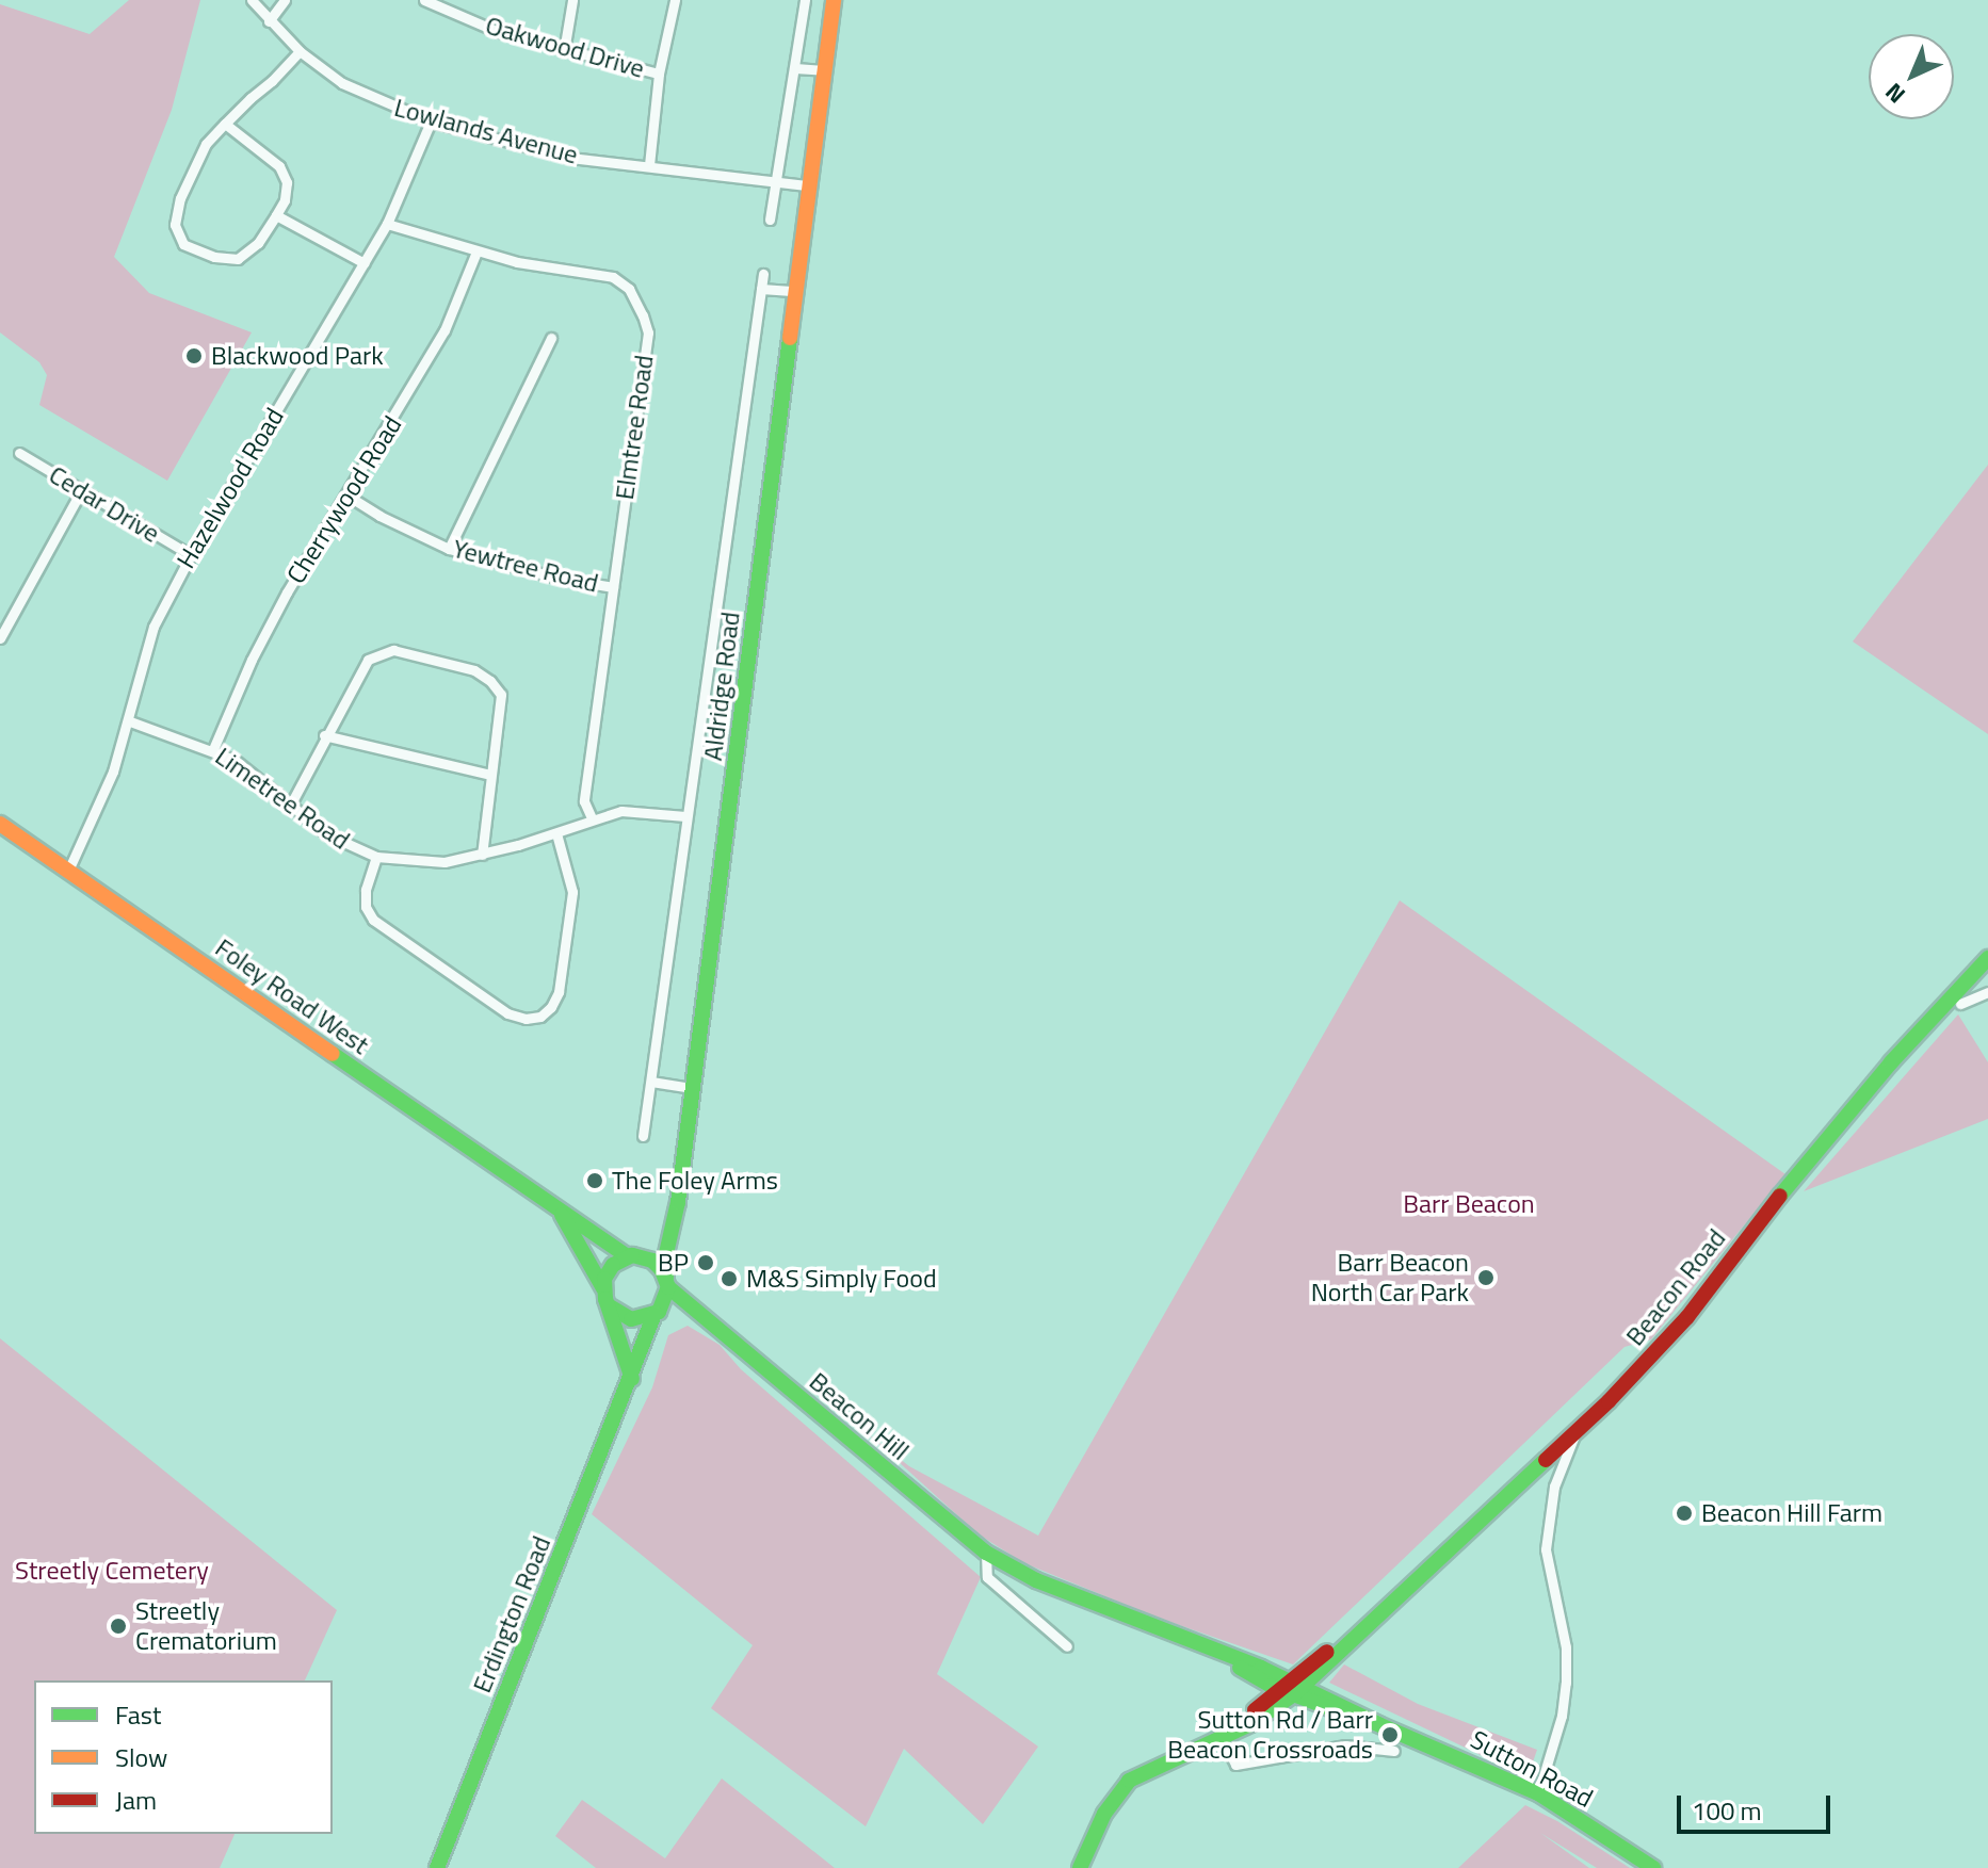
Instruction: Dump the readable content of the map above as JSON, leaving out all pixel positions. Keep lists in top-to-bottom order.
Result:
{
  "streets": {
    "main road": [
      "Aldridge Road",
      "Foley Road West",
      "Beacon Road",
      "Beacon Hill",
      "Erdington Road",
      "Sutton Road"
    ],
    "street": [
      "Oakwood Drive",
      "Lowlands Avenue",
      "Elmtree Road",
      "Hazelwood Road",
      "Cherrywood Road",
      "Cedar Drive",
      "Yewtree Road",
      "Limetree Road"
    ]
  },
  "crossings": [
    ["Lowlands Avenue", "Hazelwood Road"],
    ["Lowlands Avenue", "Aldridge Road"],
    ["Elmtree Road", "Hazelwood Road"],
    ["Elmtree Road", "Cherrywood Road"],
    ["Elmtree Road", "Yewtree Road"],
    ["Elmtree Road", "Limetree Road"],
    ["Hazelwood Road", "Cedar Drive"],
    ["Hazelwood Road", "Limetree Road"],
    ["Hazelwood Road", "Foley Road West"],
    ["Cherrywood Road", "Yewtree Road"],
    ["Cherrywood Road", "Limetree Road"],
    ["Aldridge Road", "Limetree Road"],
    ["Aldridge Road", "Foley Road West"],
    ["Aldridge Road", "Beacon Hill"],
    ["Aldridge Road", "Erdington Road"],
    ["Foley Road West", "Beacon Hill"],
    ["Foley Road West", "Erdington Road"],
    ["Beacon Road", "Beacon Hill"],
    ["Beacon Road", "Sutton Road"],
    ["Beacon Hill", "Erdington Road"],
    ["Beacon Hill", "Sutton Road"]
  ],
  "parks": ["Barr Beacon", "Streetly Cemetery"],
  "places": [
    "Blackwood Park",
    "The Foley Arms",
    "BP",
    "Barr Beacon North Car Park",
    "M&S Simply Food",
    "Beacon Hill Farm",
    "Streetly Crematorium",
    "Sutton Rd / Barr Beacon Crossroads"
  ],
  "legend": ["Fast", "Slow", "Jam"],
  "scale_bar": "100 m",
  "north": "bottom left"
}
